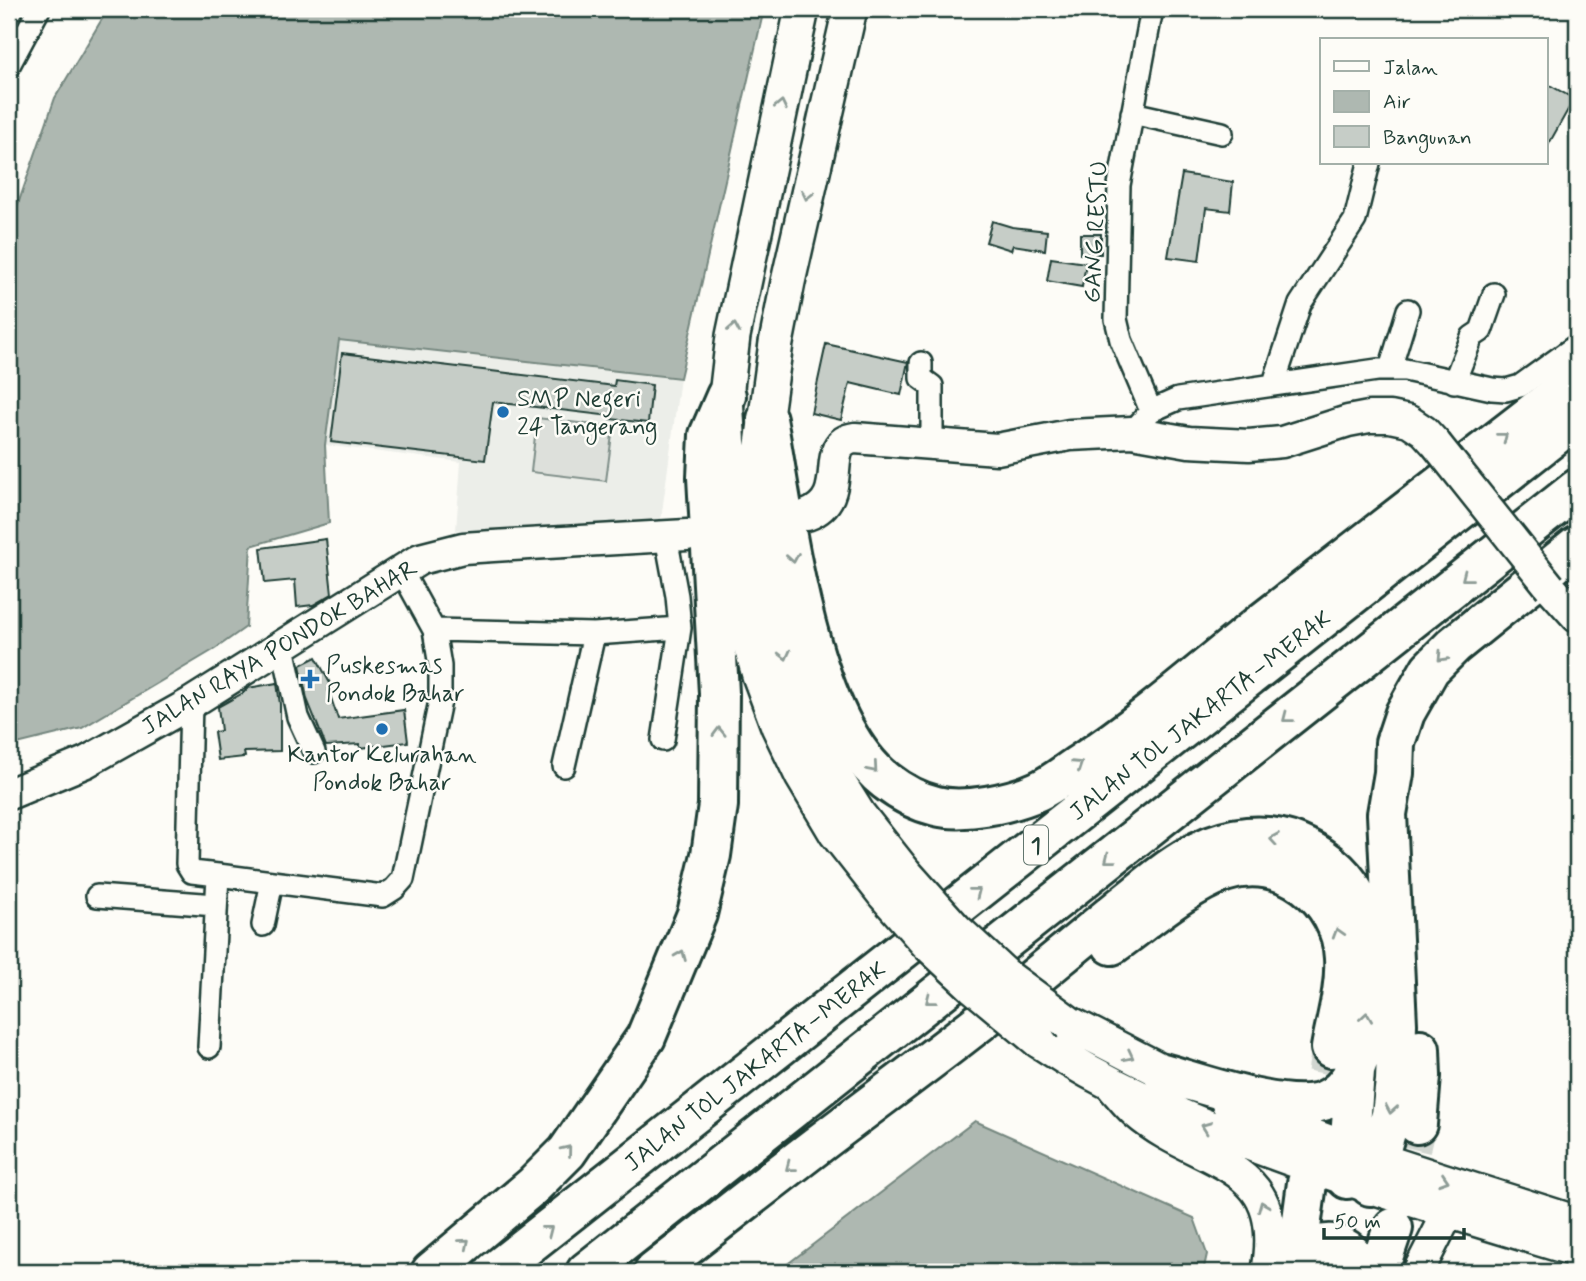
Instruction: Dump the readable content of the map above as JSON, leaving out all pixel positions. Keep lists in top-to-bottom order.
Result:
{
  "streets": {
    "highway": ["JALAN TOL JAKARTA–MERAK", "1"],
    "street": ["GANG RESTU", "JALAN RAYA PONDOK BAHAR"]
  },
  "places": {
    "other": ["SMP Negeri 24 Tangerang", "Kantor Kelurahan Pondok Bahar"],
    "health": ["Puskesmas Pondok Bahar"]
  },
  "legend": ["Jalan", "Air", "Bangunan"],
  "scale_bar": "50 m"
}
